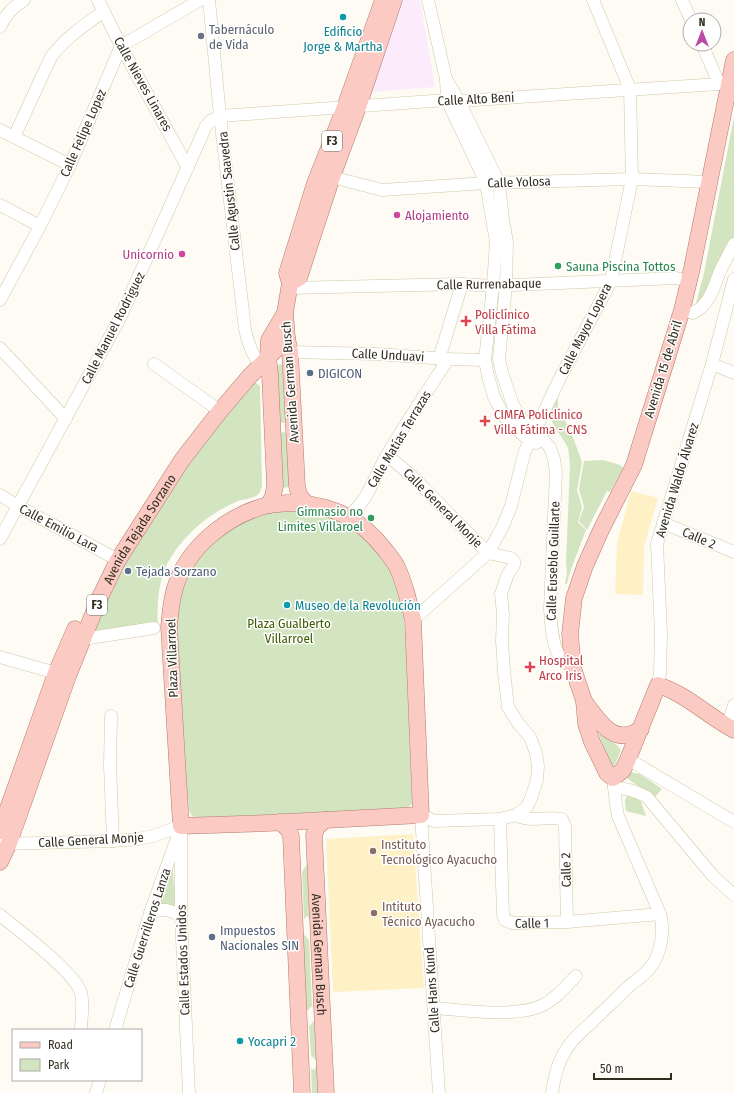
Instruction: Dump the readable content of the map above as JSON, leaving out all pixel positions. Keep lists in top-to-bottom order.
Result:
{
  "streets": {
    "main road": [
      "F3",
      "Avenida 15 de Abril",
      "Avenida German Busch",
      "Avenida Tejada Sorzano",
      "Plaza Villarroel"
    ],
    "street": [
      "Calle Nieves Linares",
      "Calle Alto Beni",
      "Calle Felipe Lopez",
      "Calle Yolosa",
      "Calle Agustin Saavedra",
      "Calle Rurrenabaque",
      "Calle Manuel Rodriguez",
      "Calle Mayor Lopera",
      "Calle Unduavi",
      "Calle Matías Terrazas",
      "Avenida Waldo Álvarez",
      "Calle General Monje",
      "Calle Emilio Lara",
      "Calle 2",
      "Calle Euseblo Guillarte",
      "Calle 1",
      "Calle Guerrilleros Lanza",
      "Calle Estados Unidos",
      "Calle Hans Kund"
    ]
  },
  "crossings": [
    ["Calle Nieves Linares", "Calle Felipe Lopez"],
    ["Calle Nieves Linares", "Calle Manuel Rodriguez"],
    ["Calle Alto Beni", "F3"],
    ["Calle Alto Beni", "Calle Agustin Saavedra"],
    ["Calle Alto Beni", "Calle Manuel Rodriguez"],
    ["Calle Alto Beni", "Calle Mayor Lopera"],
    ["Calle Alto Beni", "Avenida 15 de Abril"],
    ["F3", "Calle Yolosa"],
    ["F3", "Calle Rurrenabaque"],
    ["F3", "Avenida German Busch"],
    ["Calle Yolosa", "Calle Mayor Lopera"],
    ["Calle Yolosa", "Avenida 15 de Abril"],
    ["Calle Agustin Saavedra", "Calle Manuel Rodriguez"],
    ["Calle Agustin Saavedra", "Avenida German Busch"],
    ["Calle Agustin Saavedra", "Avenida Tejada Sorzano"],
    ["Calle Rurrenabaque", "Calle Mayor Lopera"],
    ["Calle Rurrenabaque", "Avenida 15 de Abril"],
    ["Calle Rurrenabaque", "Calle Matías Terrazas"],
    ["Calle Manuel Rodriguez", "Calle Emilio Lara"],
    ["Calle Mayor Lopera", "Calle General Monje"],
    ["Calle Mayor Lopera", "Calle Euseblo Guillarte"],
    ["Calle Mayor Lopera", "Plaza Villarroel"],
    ["Calle Unduavi", "Avenida German Busch"],
    ["Calle Unduavi", "Calle Matías Terrazas"],
    ["Calle Unduavi", "Avenida Tejada Sorzano"],
    ["Avenida 15 de Abril", "Calle Euseblo Guillarte"],
    ["Avenida German Busch", "Avenida Tejada Sorzano"],
    ["Avenida German Busch", "Plaza Villarroel"],
    ["Calle Matías Terrazas", "Calle General Monje"],
    ["Calle Matías Terrazas", "Plaza Villarroel"],
    ["Avenida Waldo Álvarez", "Calle 2"],
    ["Calle General Monje", "Avenida Tejada Sorzano"],
    ["Calle General Monje", "Calle 2"],
    ["Calle General Monje", "Plaza Villarroel"],
    ["Calle General Monje", "Calle Guerrilleros Lanza"],
    ["Calle General Monje", "Calle Estados Unidos"],
    ["Calle Emilio Lara", "Avenida Tejada Sorzano"],
    ["Calle 2", "Calle 1"],
    ["Plaza Villarroel", "Calle Guerrilleros Lanza"],
    ["Plaza Villarroel", "Calle Estados Unidos"],
    ["Plaza Villarroel", "Calle Hans Kund"],
    ["Calle Guerrilleros Lanza", "Calle Estados Unidos"]
  ],
  "parks": ["Plaza Gualberto Villarroel"],
  "places": {
    "other": [
      "Edificio Jorge & Martha",
      "Tabernáculo de Vida",
      "Alojamiento",
      "Unicornio",
      "Sauna Piscina Tottos",
      "DIGICON",
      "Gimnasio no Limites Villaroel",
      "Tejada Sorzano",
      "Museo de la Revolución",
      "Instituto Tecnológico Ayacucho",
      "Intituto Técnico Ayacucho",
      "Impuestos Nacionales SIN",
      "Yocapri 2"
    ],
    "health": ["Policlínico Villa Fátima", "CIMFA Policlínico Villa Fátima - CNS", "Hospital Arco Iris"]
  },
  "legend": ["Road", "Park"],
  "scale_bar": "50 m",
  "north": "top"
}
